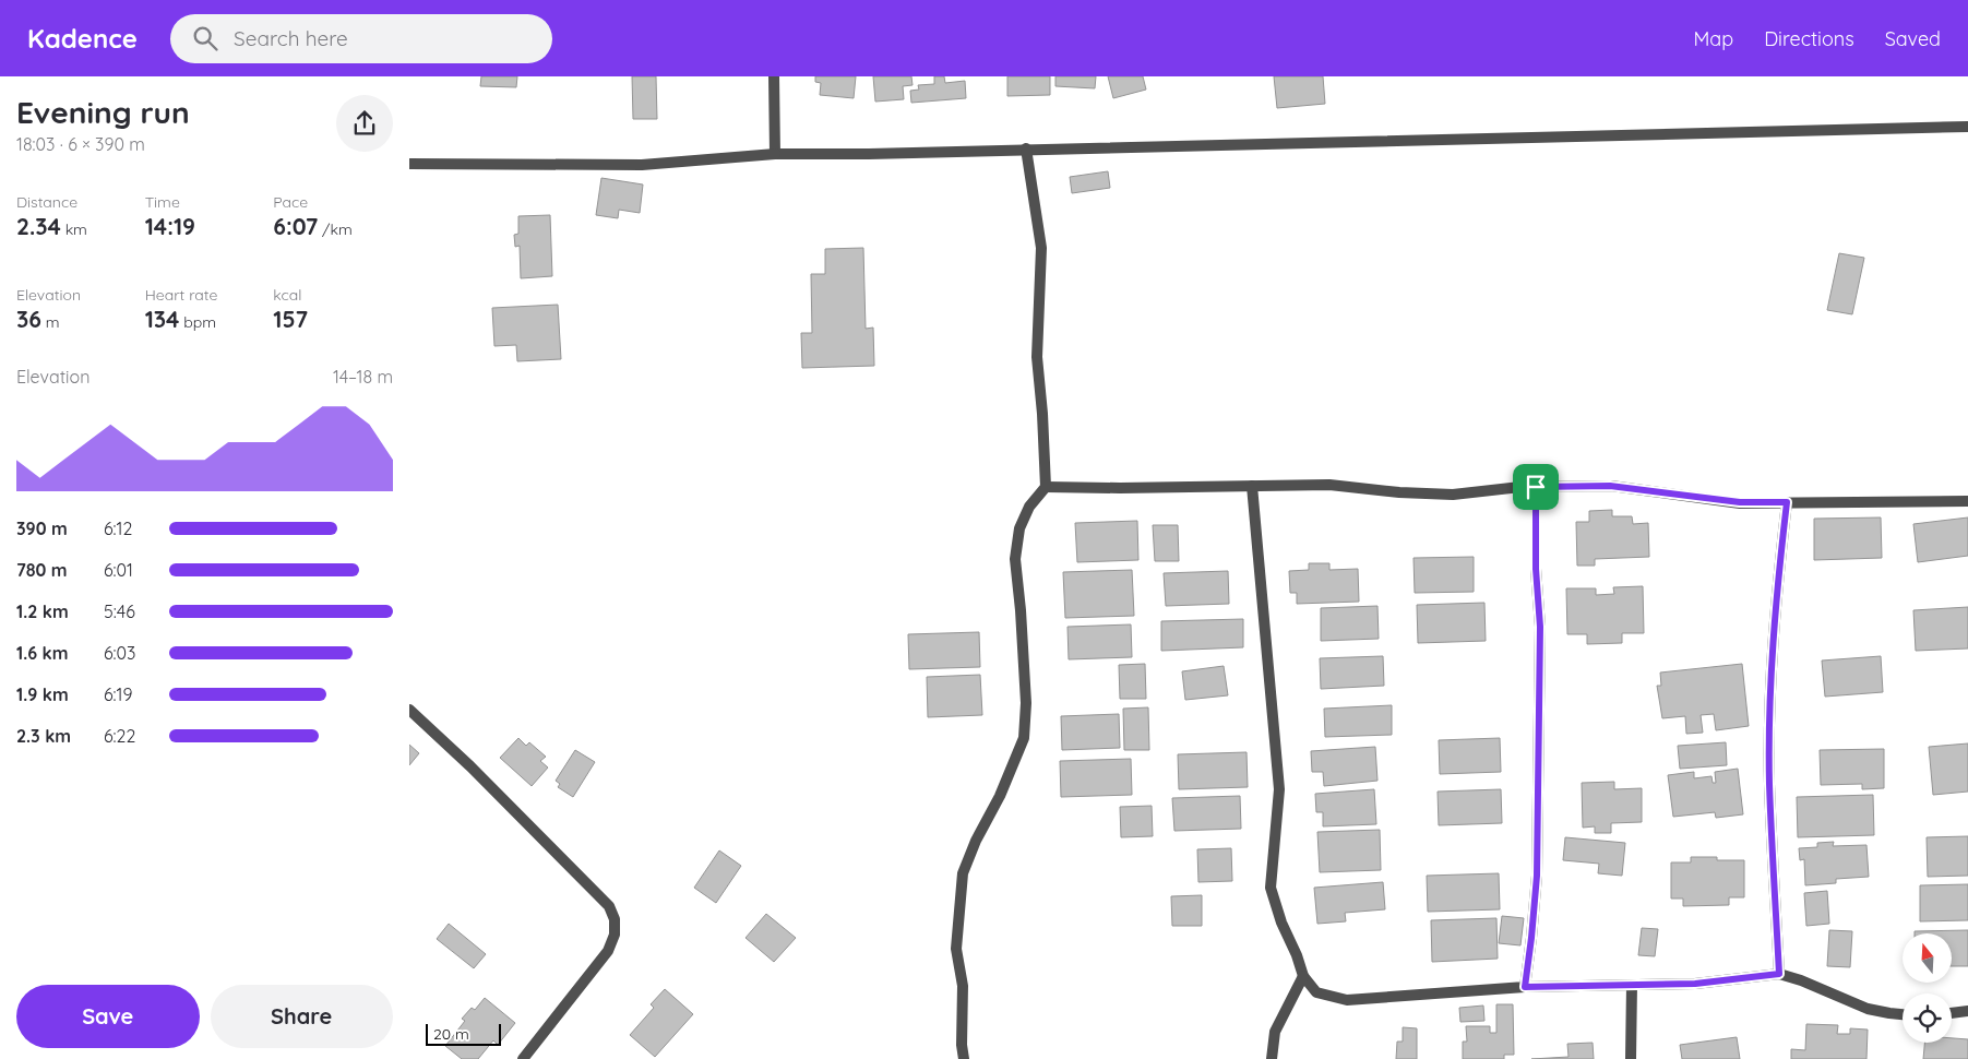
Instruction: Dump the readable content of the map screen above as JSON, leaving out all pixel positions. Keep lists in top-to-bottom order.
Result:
{
  "scale_bar": "20 m",
  "north": "top",
  "page": {
    "header": "Kadence",
    "search": "Search here",
    "nav": ["Map", "Directions", "Saved"],
    "heading": ["Evening run", "18:03 · 6 × 390 m"],
    "stats": [
      ["Distance", "2.34 km"],
      ["Time", "14:19"],
      ["Pace", "6:07 /km"],
      ["Elevation", "36 m"],
      ["Heart rate", "134 bpm"],
      ["kcal", "157"]
    ],
    "chart": ["Elevation", "14–18 m"],
    "list": [
      {
        "name": "390 m",
        "note": "6:12"
      },
      {
        "name": "780 m",
        "note": "6:01"
      },
      {
        "name": "1.2 km",
        "note": "5:46"
      },
      {
        "name": "1.6 km",
        "note": "6:03"
      },
      {
        "name": "1.9 km",
        "note": "6:19"
      },
      {
        "name": "2.3 km",
        "note": "6:22"
      }
    ],
    "buttons": ["Save", "Share"],
    "scale": "20 m"
  }
}
